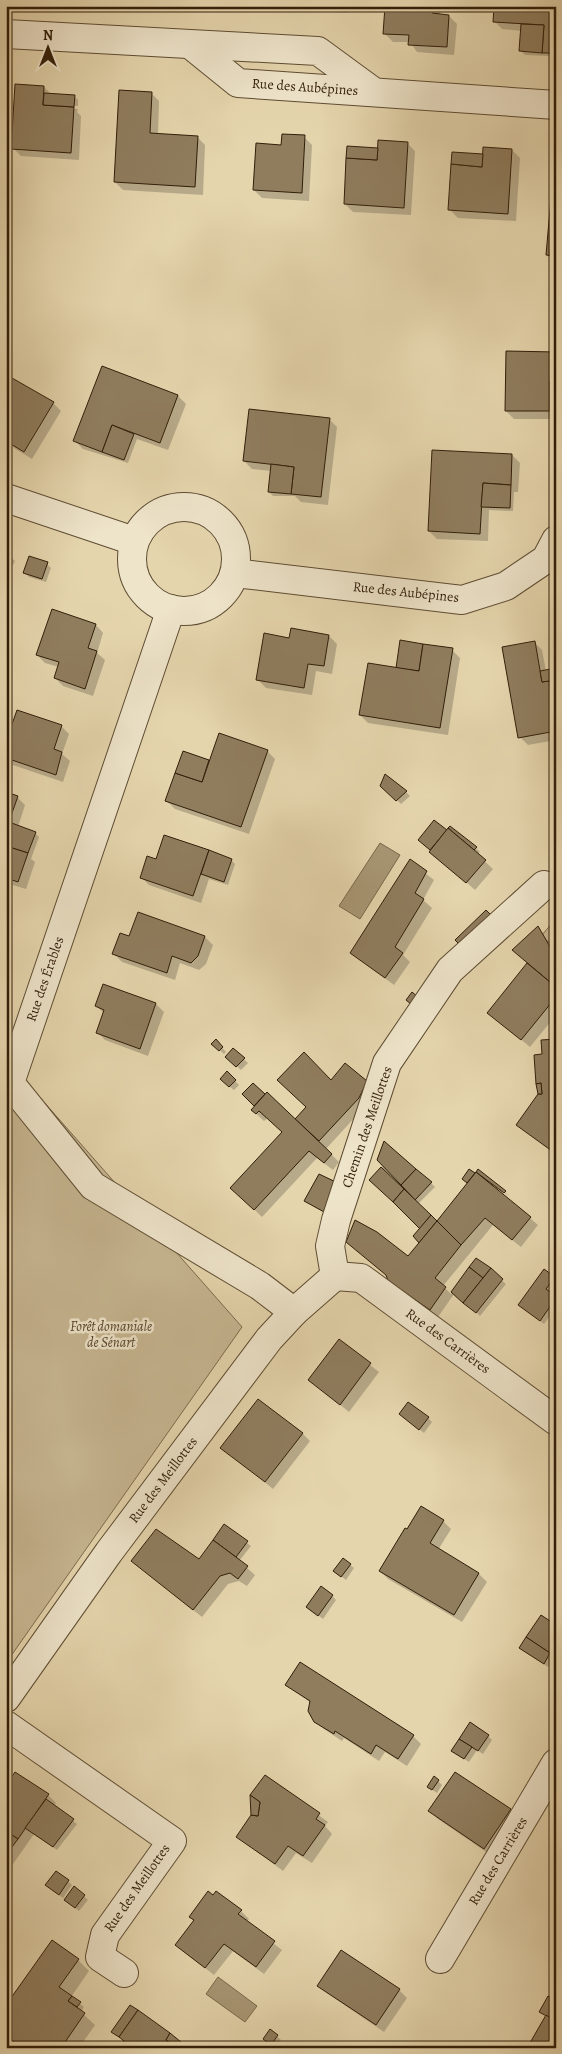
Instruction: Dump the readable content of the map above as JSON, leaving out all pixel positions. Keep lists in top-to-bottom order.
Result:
{
  "streets": {
    "street": [
      "Rue des Aubépines",
      "Rue des Érables",
      "Chemin des Meillottes",
      "Rue des Carrières",
      "Rue des Meillottes"
    ]
  },
  "crossings": [
    ["Rue des Aubépines", "Rue des Érables"],
    ["Rue des Érables", "Rue des Meillottes"],
    ["Chemin des Meillottes", "Rue des Carrières"],
    ["Chemin des Meillottes", "Rue des Meillottes"],
    ["Rue des Carrières", "Rue des Meillottes"]
  ],
  "parks": ["Forêt domaniale de Sénart"],
  "north": "top"
}
